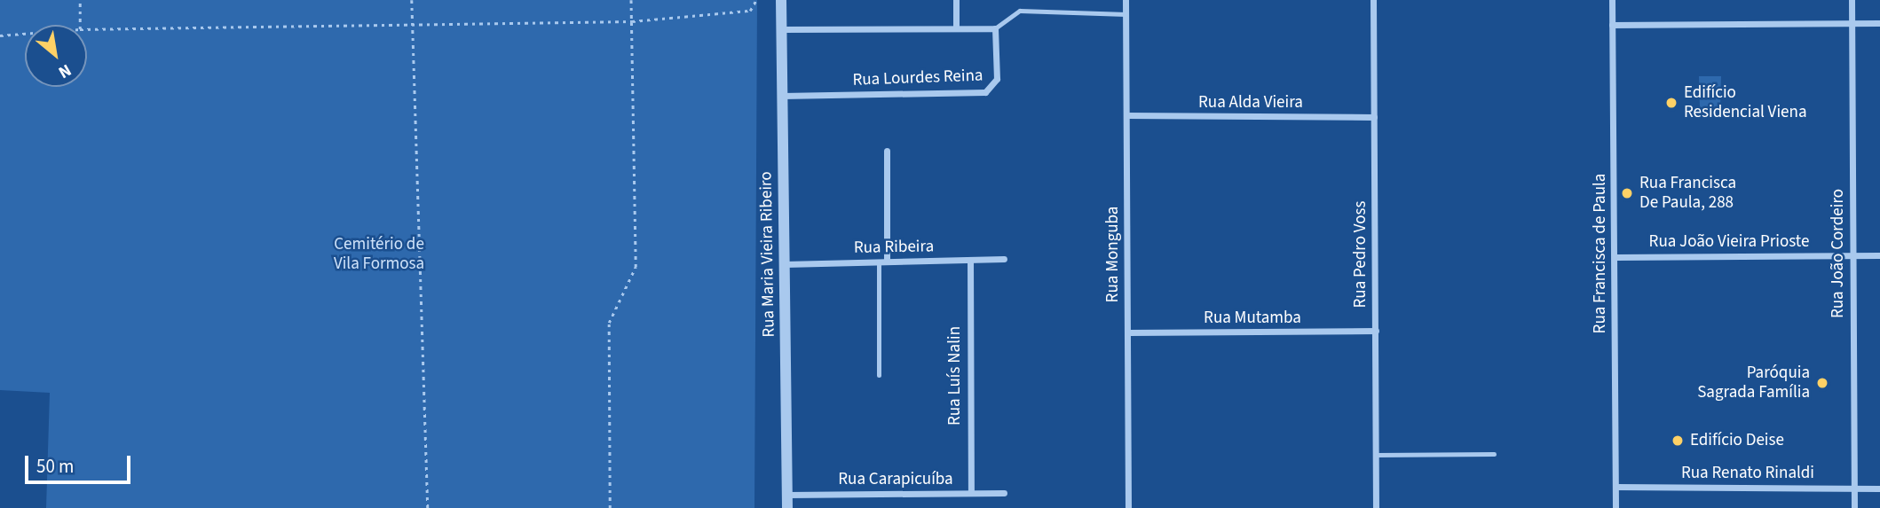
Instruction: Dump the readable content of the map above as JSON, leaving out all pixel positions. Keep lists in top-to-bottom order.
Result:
{
  "streets": {
    "street": [
      "Rua Lourdes Reina",
      "Rua Alda Vieira",
      "Rua João Vieira Prioste",
      "Rua Ribeira",
      "Rua Francisca de Paula",
      "Rua João Cordeiro",
      "Rua Maria Vieira Ribeiro",
      "Rua Monguba",
      "Rua Pedro Voss",
      "Rua Mutamba",
      "Rua Luís Nalin",
      "Rua Renato Rinaldi",
      "Rua Carapicuíba"
    ]
  },
  "crossings": [
    ["Rua Lourdes Reina", "Rua Maria Vieira Ribeiro"],
    ["Rua Alda Vieira", "Rua Monguba"],
    ["Rua Alda Vieira", "Rua Pedro Voss"],
    ["Rua João Vieira Prioste", "Rua Francisca de Paula"],
    ["Rua João Vieira Prioste", "Rua João Cordeiro"],
    ["Rua Ribeira", "Rua Maria Vieira Ribeiro"],
    ["Rua Ribeira", "Rua Luís Nalin"],
    ["Rua Francisca de Paula", "Rua Renato Rinaldi"],
    ["Rua João Cordeiro", "Rua Renato Rinaldi"],
    ["Rua Maria Vieira Ribeiro", "Rua Carapicuíba"],
    ["Rua Monguba", "Rua Mutamba"],
    ["Rua Pedro Voss", "Rua Mutamba"],
    ["Rua Luís Nalin", "Rua Carapicuíba"]
  ],
  "parks": ["Cemitério de Vila Formosa"],
  "places": [
    "Edifício Residencial Viena",
    "Rua Francisca De Paula, 288",
    "Paróquia Sagrada Família",
    "Edifício Deise"
  ],
  "scale_bar": "50 m",
  "north": "bottom right"
}
